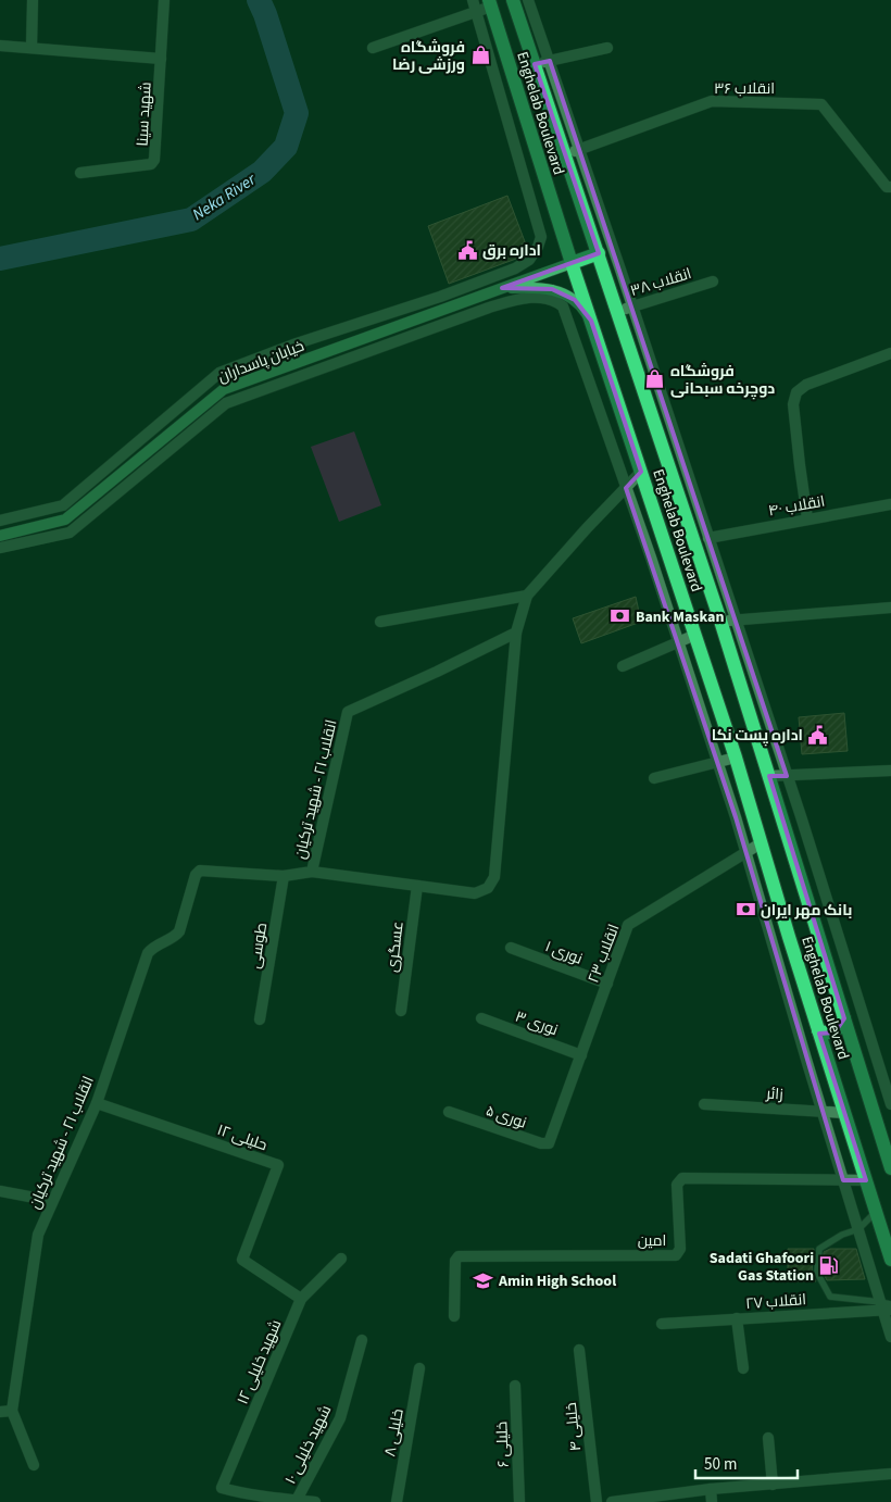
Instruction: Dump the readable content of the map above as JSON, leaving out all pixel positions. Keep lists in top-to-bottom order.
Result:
{
  "streets": {
    "main road": ["Enghelab Boulevard", "خیابان پاسداران"],
    "street": [
      "انقلاب ۳۶",
      "شهید سینا",
      "انقلاب ۳۸",
      "انقلاب ۴۰",
      "انقلاب ۲۱ - شهید ترکیان",
      "طوسی",
      "عسگری",
      "نوری ۱",
      "انقلاب ۲۳",
      "نوری ۳",
      "زائر",
      "نوری ۵",
      "حلیلی ۱۲",
      "امین",
      "انقلاب ۲۷",
      "شهید خلیلی ۱۲",
      "خلیلی ۴",
      "خلیلی ۸",
      "شهید خلیلی ۱۰",
      "خلیلی ۶"
    ]
  },
  "crossings": [
    ["انقلاب ۳۶", "Enghelab Boulevard"],
    ["Enghelab Boulevard", "انقلاب ۳۸"],
    ["Enghelab Boulevard", "خیابان پاسداران"],
    ["Enghelab Boulevard", "انقلاب ۲۳"],
    ["Enghelab Boulevard", "زائر"],
    ["Enghelab Boulevard", "امین"],
    ["انقلاب ۲۱ - شهید ترکیان", "طوسی"],
    ["انقلاب ۲۱ - شهید ترکیان", "حلیلی ۱۲"],
    ["نوری ۱", "انقلاب ۲۳"],
    ["انقلاب ۲۳", "نوری ۳"],
    ["انقلاب ۲۳", "نوری ۵"],
    ["حلیلی ۱۲", "شهید خلیلی ۱۲"],
    ["شهید خلیلی ۱۲", "شهید خلیلی ۱۰"]
  ],
  "water": ["Neka River"],
  "places": {
    "shop": ["فروشگاه ورزشی رضا", "فروشگاه دوچرخه سبحانی"],
    "public building": ["اداره برق", "اداره پست نکا"],
    "bank": ["Bank Maskan", "بانک مهر ایران"],
    "fuel station": ["Sadati Ghafoori Gas Station"],
    "school or university": ["Amin High School"]
  },
  "scale_bar": "50 m"
}
